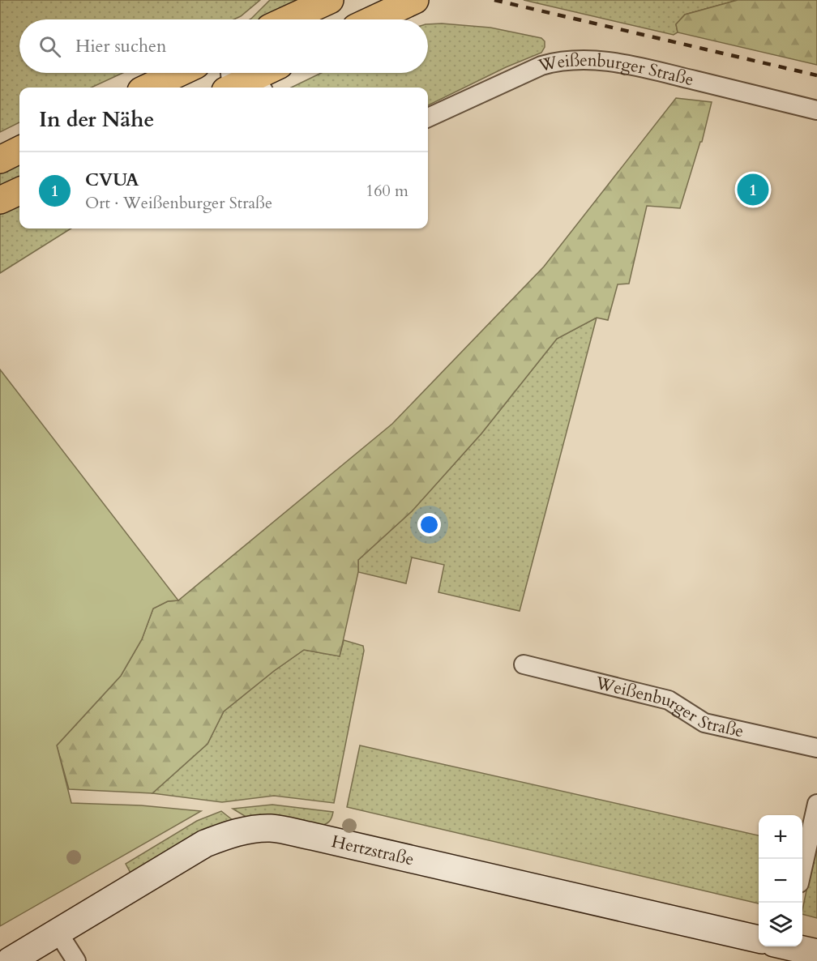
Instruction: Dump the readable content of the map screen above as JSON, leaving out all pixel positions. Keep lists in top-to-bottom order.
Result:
{
  "streets": {
    "main road": ["Hertzstraße"],
    "street": ["Weißenburger Straße"]
  },
  "page": {
    "search": "Hier suchen",
    "heading": "In der Nähe",
    "list": [
      {
        "mark": "1",
        "name": "CVUA",
        "note": "Ort · Weißenburger Straße",
        "value": "160 m"
      }
    ],
    "pins": "1",
    "map_buttons": ["+", "−"]
  }
}
